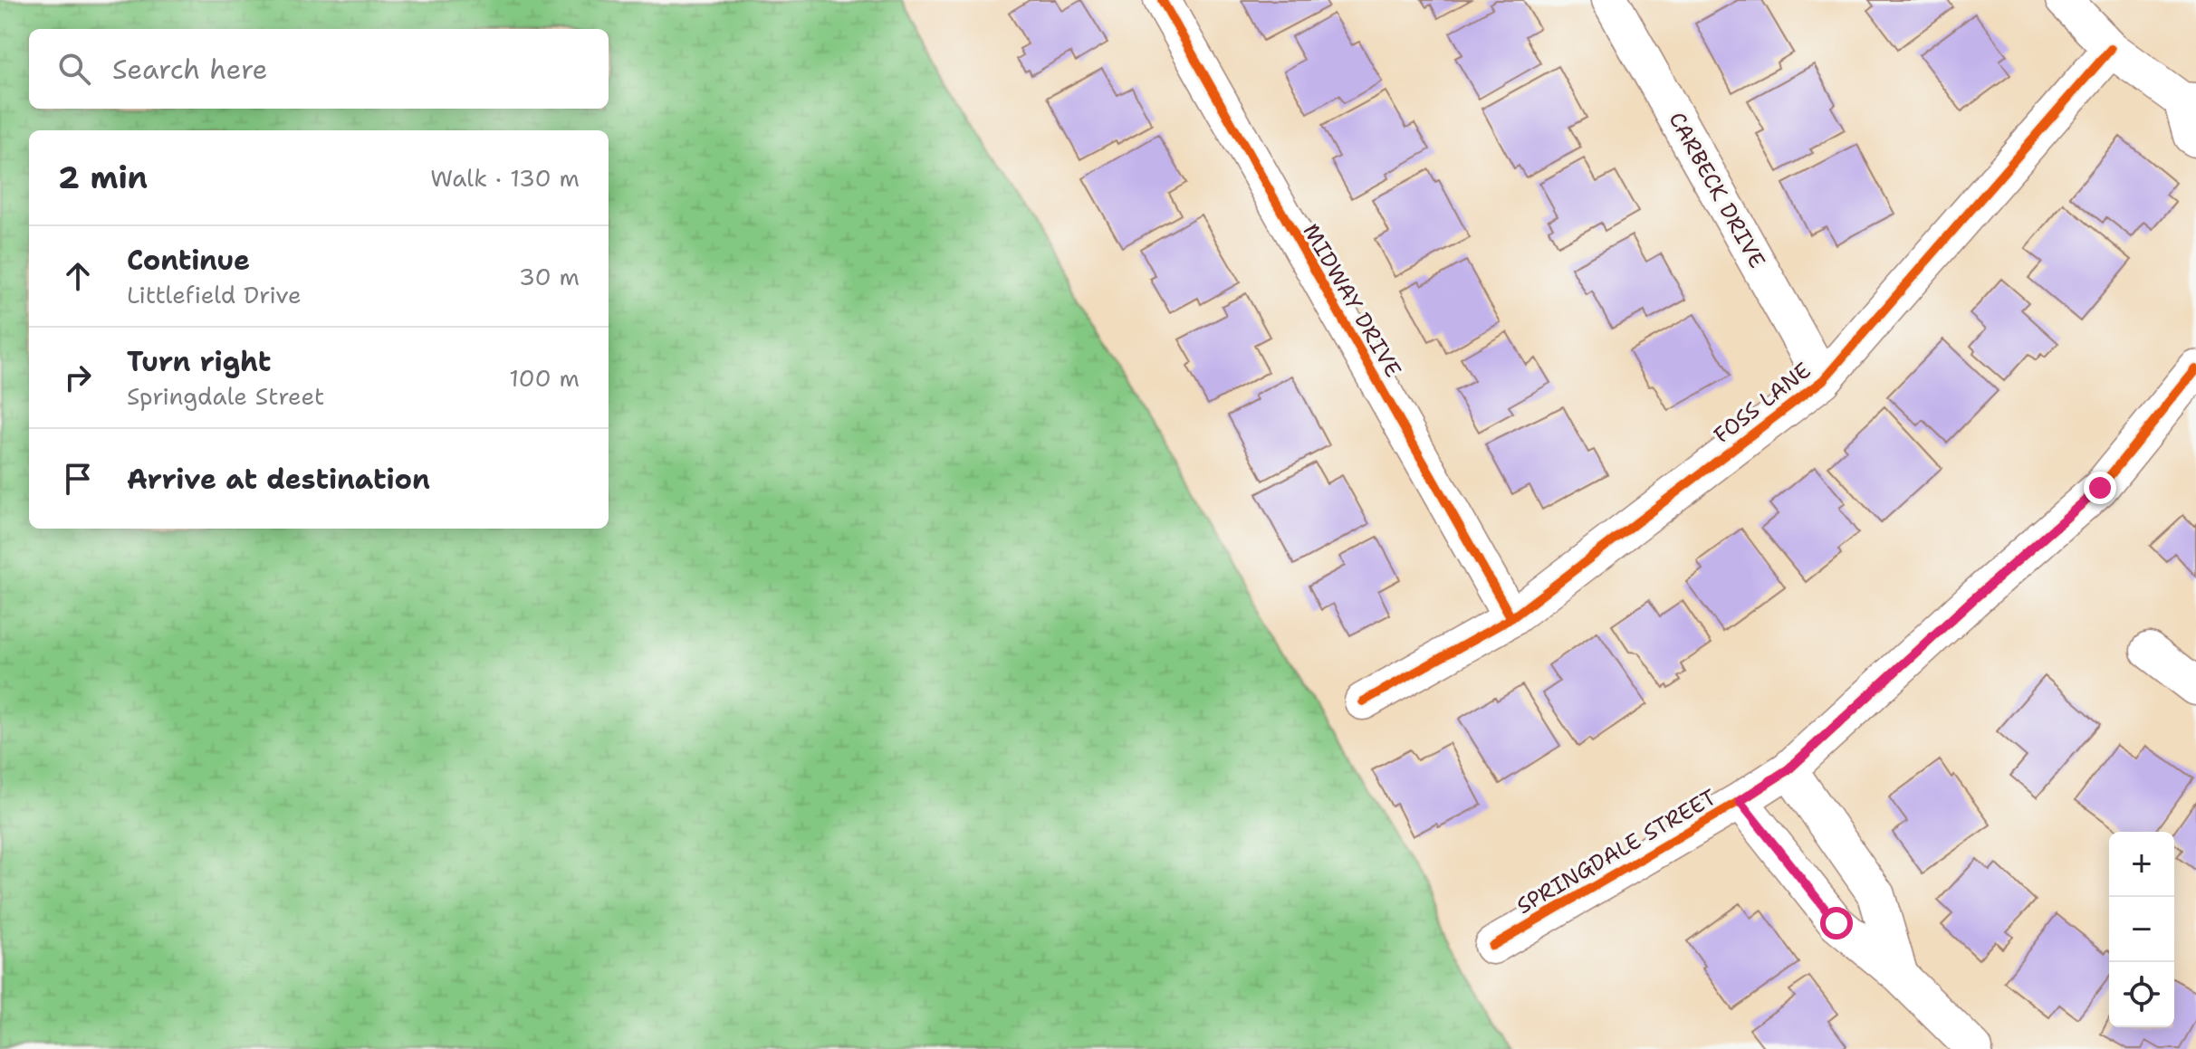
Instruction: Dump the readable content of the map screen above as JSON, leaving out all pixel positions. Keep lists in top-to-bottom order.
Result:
{
  "streets": {
    "street": [
      "CARBECK DRIVE",
      "MIDWAY DRIVE",
      "FOSS LANE",
      "SPRINGDALE STREET"
    ]
  },
  "crossings": [
    ["CARBECK DRIVE", "FOSS LANE"],
    ["MIDWAY DRIVE", "FOSS LANE"]
  ],
  "page": {
    "search": "Search here",
    "heading": ["2 min", "Walk · 130 m"],
    "list": [
      ["Continue", "Littlefield Drive", "30 m"],
      ["Turn right", "Springdale Street", "100 m"],
      "Arrive at destination"
    ],
    "map_buttons": ["+", "−"]
  }
}
